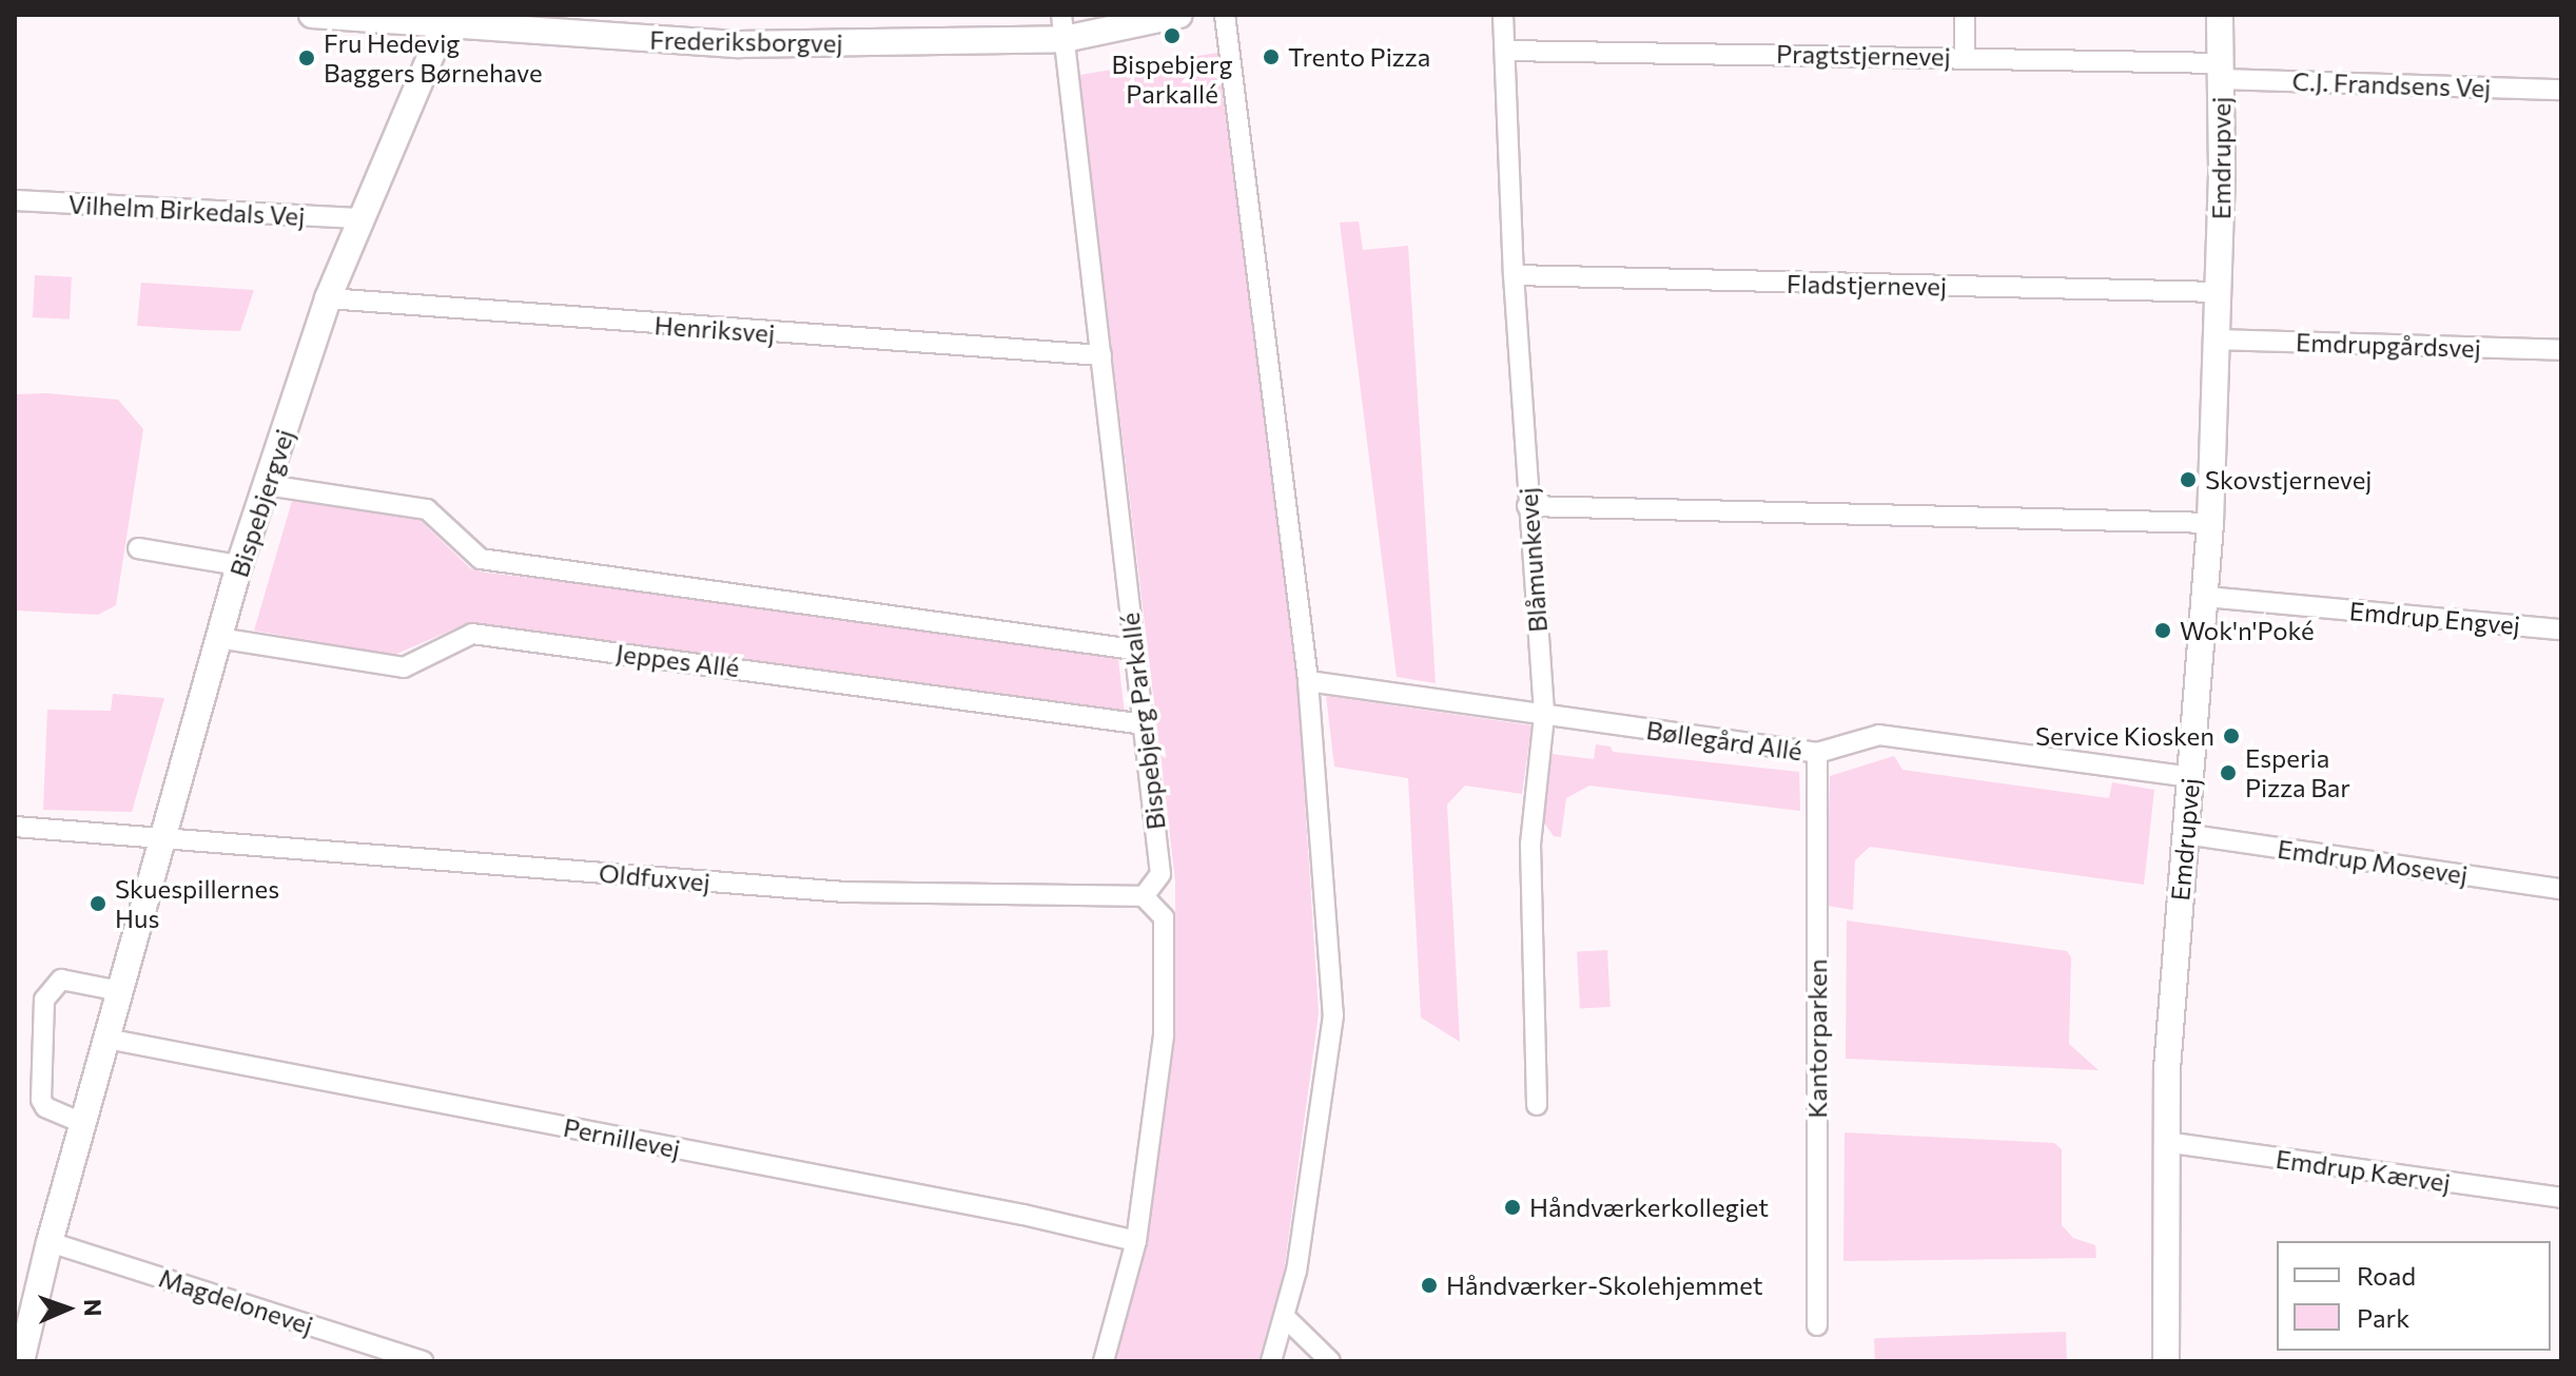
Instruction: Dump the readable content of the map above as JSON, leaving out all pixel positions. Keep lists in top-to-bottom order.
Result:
{
  "streets": {
    "street": [
      "Frederiksborgvej",
      "Pragtstjernevej",
      "C.J. Frandsens Vej",
      "Emdrupvej",
      "Vilhelm Birkedals Vej",
      "Fladstjernevej",
      "Henriksvej",
      "Emdrupgårdsvej",
      "Bispebjergvej",
      "Blåmunkevej",
      "Emdrup Engvej",
      "Jeppes Allé",
      "Bispebjerg Parkallé",
      "Bøllegård Allé",
      "Emdrup Mosevej",
      "Oldfuxvej",
      "Kantorparken",
      "Pernillevej",
      "Emdrup Kærvej",
      "Magdelonevej"
    ]
  },
  "crossings": [
    ["Frederiksborgvej", "Bispebjergvej"],
    ["Frederiksborgvej", "Bispebjerg Parkallé"],
    ["Pragtstjernevej", "C.J. Frandsens Vej"],
    ["Pragtstjernevej", "Emdrupvej"],
    ["Pragtstjernevej", "Blåmunkevej"],
    ["C.J. Frandsens Vej", "Emdrupvej"],
    ["Emdrupvej", "Fladstjernevej"],
    ["Emdrupvej", "Emdrupgårdsvej"],
    ["Emdrupvej", "Emdrup Engvej"],
    ["Emdrupvej", "Bøllegård Allé"],
    ["Emdrupvej", "Emdrup Mosevej"],
    ["Emdrupvej", "Emdrup Kærvej"],
    ["Vilhelm Birkedals Vej", "Bispebjergvej"],
    ["Fladstjernevej", "Blåmunkevej"],
    ["Henriksvej", "Bispebjergvej"],
    ["Henriksvej", "Bispebjerg Parkallé"],
    ["Bispebjergvej", "Jeppes Allé"],
    ["Bispebjergvej", "Oldfuxvej"],
    ["Bispebjergvej", "Pernillevej"],
    ["Bispebjergvej", "Magdelonevej"],
    ["Blåmunkevej", "Bøllegård Allé"],
    ["Jeppes Allé", "Bispebjerg Parkallé"],
    ["Bispebjerg Parkallé", "Oldfuxvej"],
    ["Bøllegård Allé", "Kantorparken"]
  ],
  "places": [
    "Bispebjerg Parkallé",
    "Trento Pizza",
    "Fru Hedevig Baggers Børnehave",
    "Skovstjernevej",
    "Wok'n'Poké",
    "Service Kiosken",
    "Esperia Pizza Bar",
    "Skuespillernes Hus",
    "Håndværkerkollegiet",
    "Håndværker-Skolehjemmet"
  ],
  "legend": ["Road", "Park"],
  "north": "right"
}
